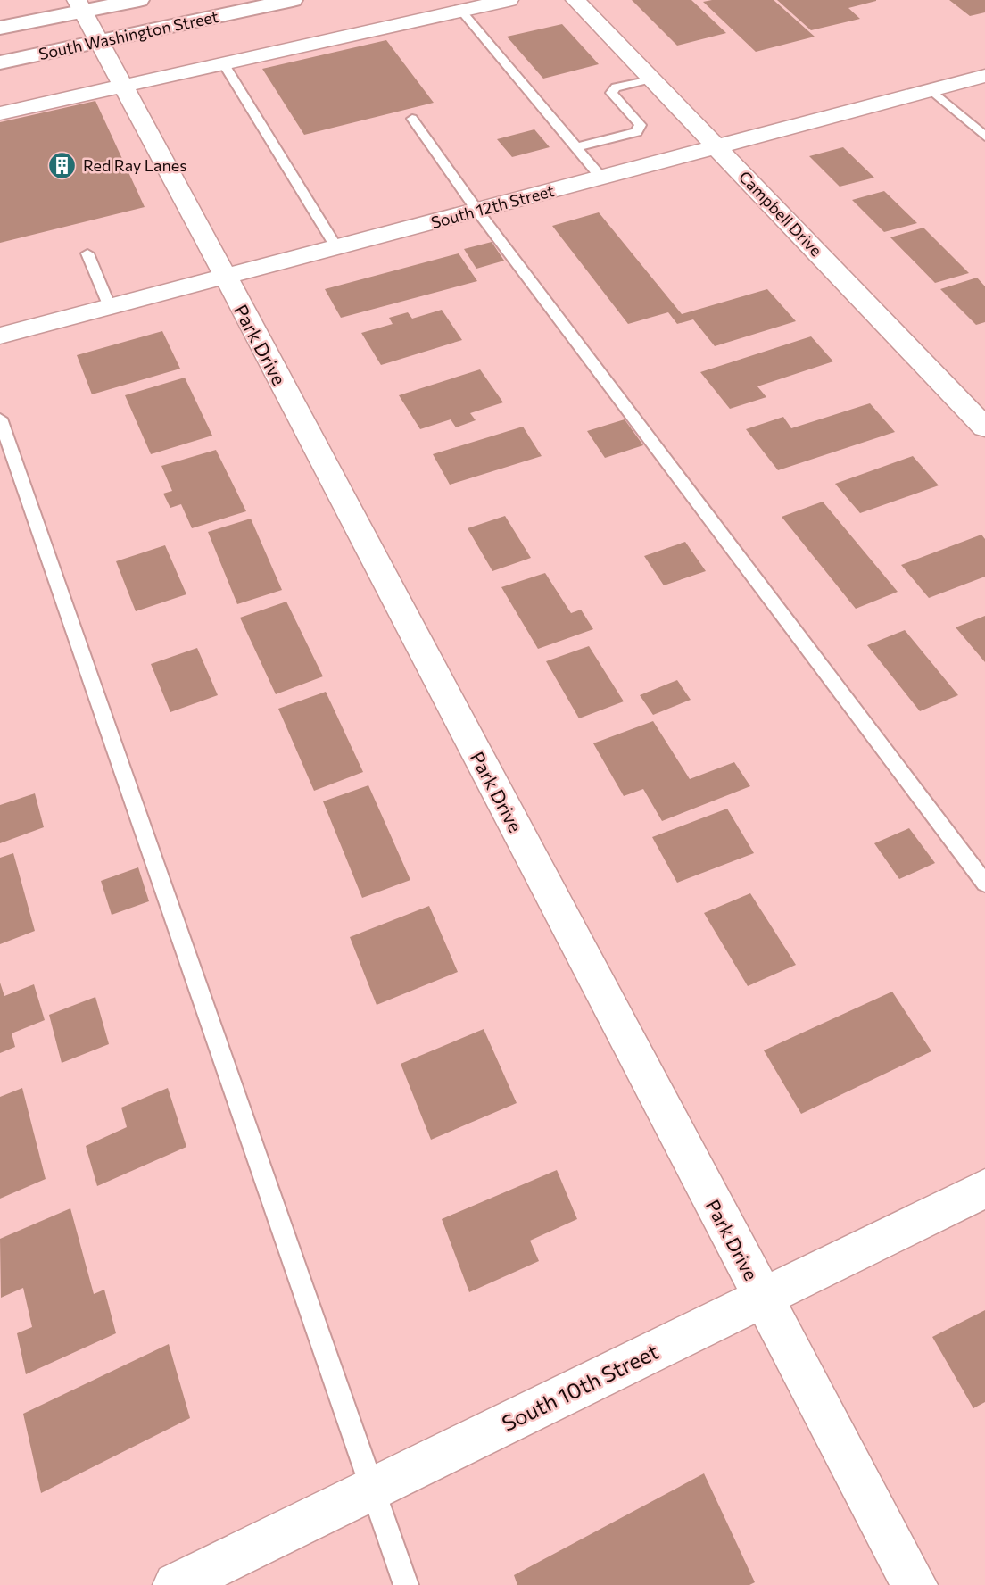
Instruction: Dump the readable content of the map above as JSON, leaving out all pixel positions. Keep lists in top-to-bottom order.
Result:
{
  "streets": {
    "main road": ["South Washington Street"],
    "street": [
      "South 12th Street",
      "Campbell Drive",
      "Park Drive",
      "South 10th Street"
    ]
  },
  "crossings": [
    ["South Washington Street", "Park Drive"],
    ["South 12th Street", "Campbell Drive"],
    ["South 12th Street", "Park Drive"],
    ["Park Drive", "South 10th Street"]
  ],
  "places": {
    "building": ["Red Ray Lanes"]
  }
}
